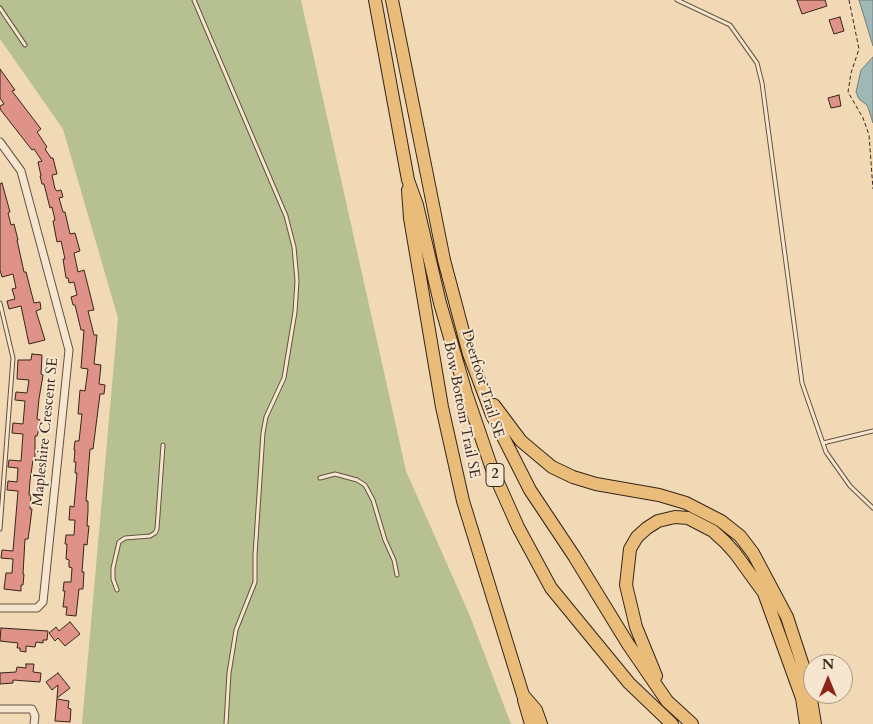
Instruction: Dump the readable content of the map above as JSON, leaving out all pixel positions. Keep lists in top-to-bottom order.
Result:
{
  "streets": {
    "highway": ["Deerfoot Trail SE", "Bow Bottom Trail SE", "2"],
    "street": ["Mapleshire Crescent SE"]
  },
  "crossings": [
    ["Deerfoot Trail SE", "Bow Bottom Trail SE"]
  ],
  "north": "top"
}
